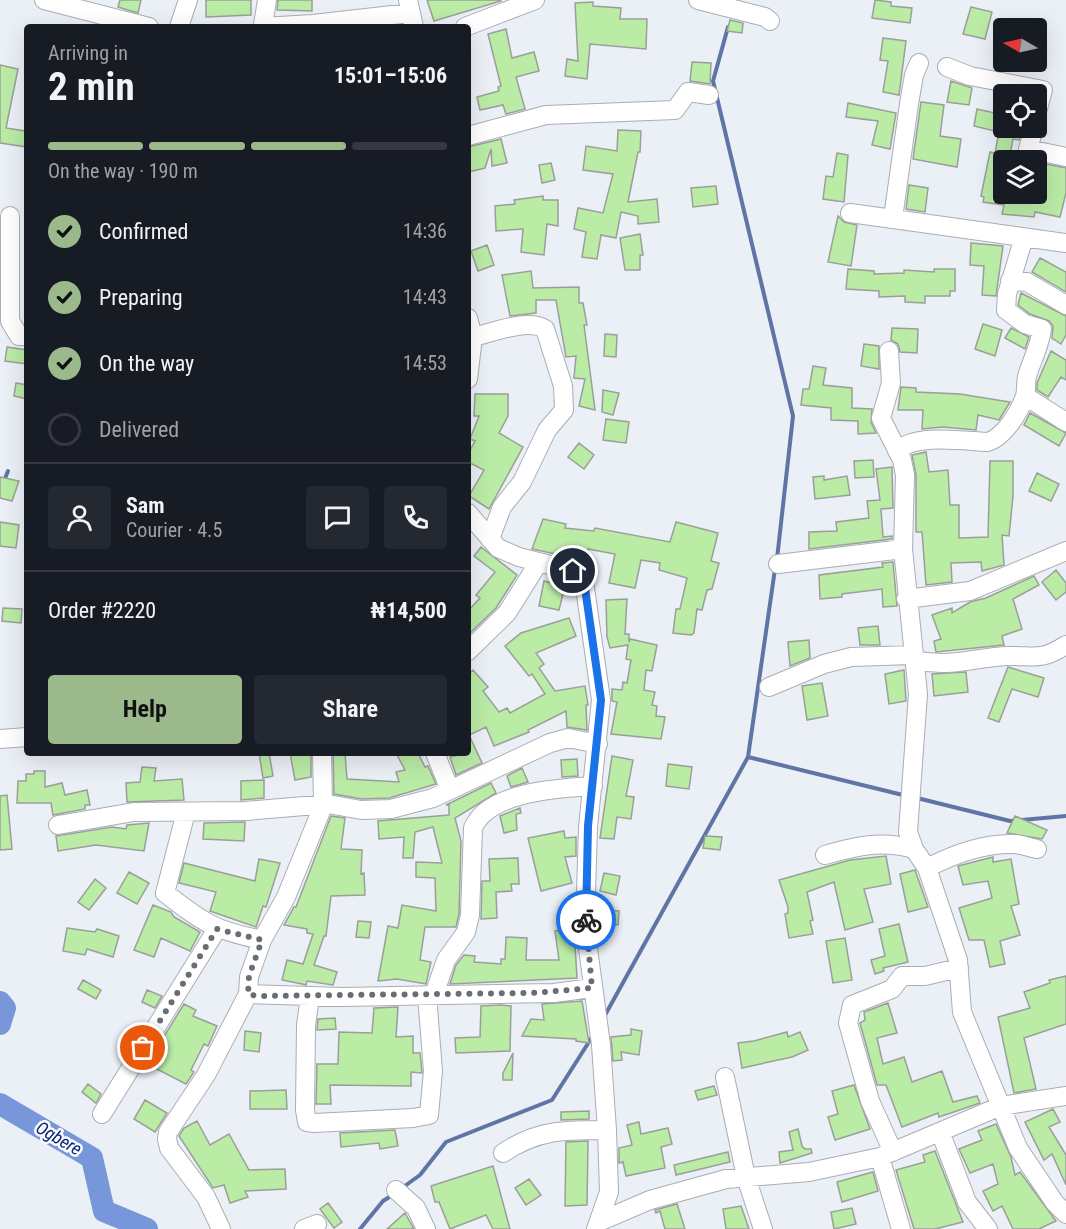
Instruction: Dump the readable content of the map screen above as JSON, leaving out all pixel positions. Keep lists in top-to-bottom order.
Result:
{
  "water": ["Ogbere"],
  "north": "left",
  "page": {
    "heading": ["2 min", "Arriving in", "15:01–15:06"],
    "panel": [
      "Sam",
      "Courier · 4.5",
      "Order #2220",
      "₦14,500"
    ],
    "bar": "On the way · 190 m",
    "list": [
      ["Confirmed", "14:36"],
      ["Preparing", "14:43"],
      ["On the way", "14:53"],
      "Delivered"
    ],
    "buttons": ["Help", "Share"]
  }
}
